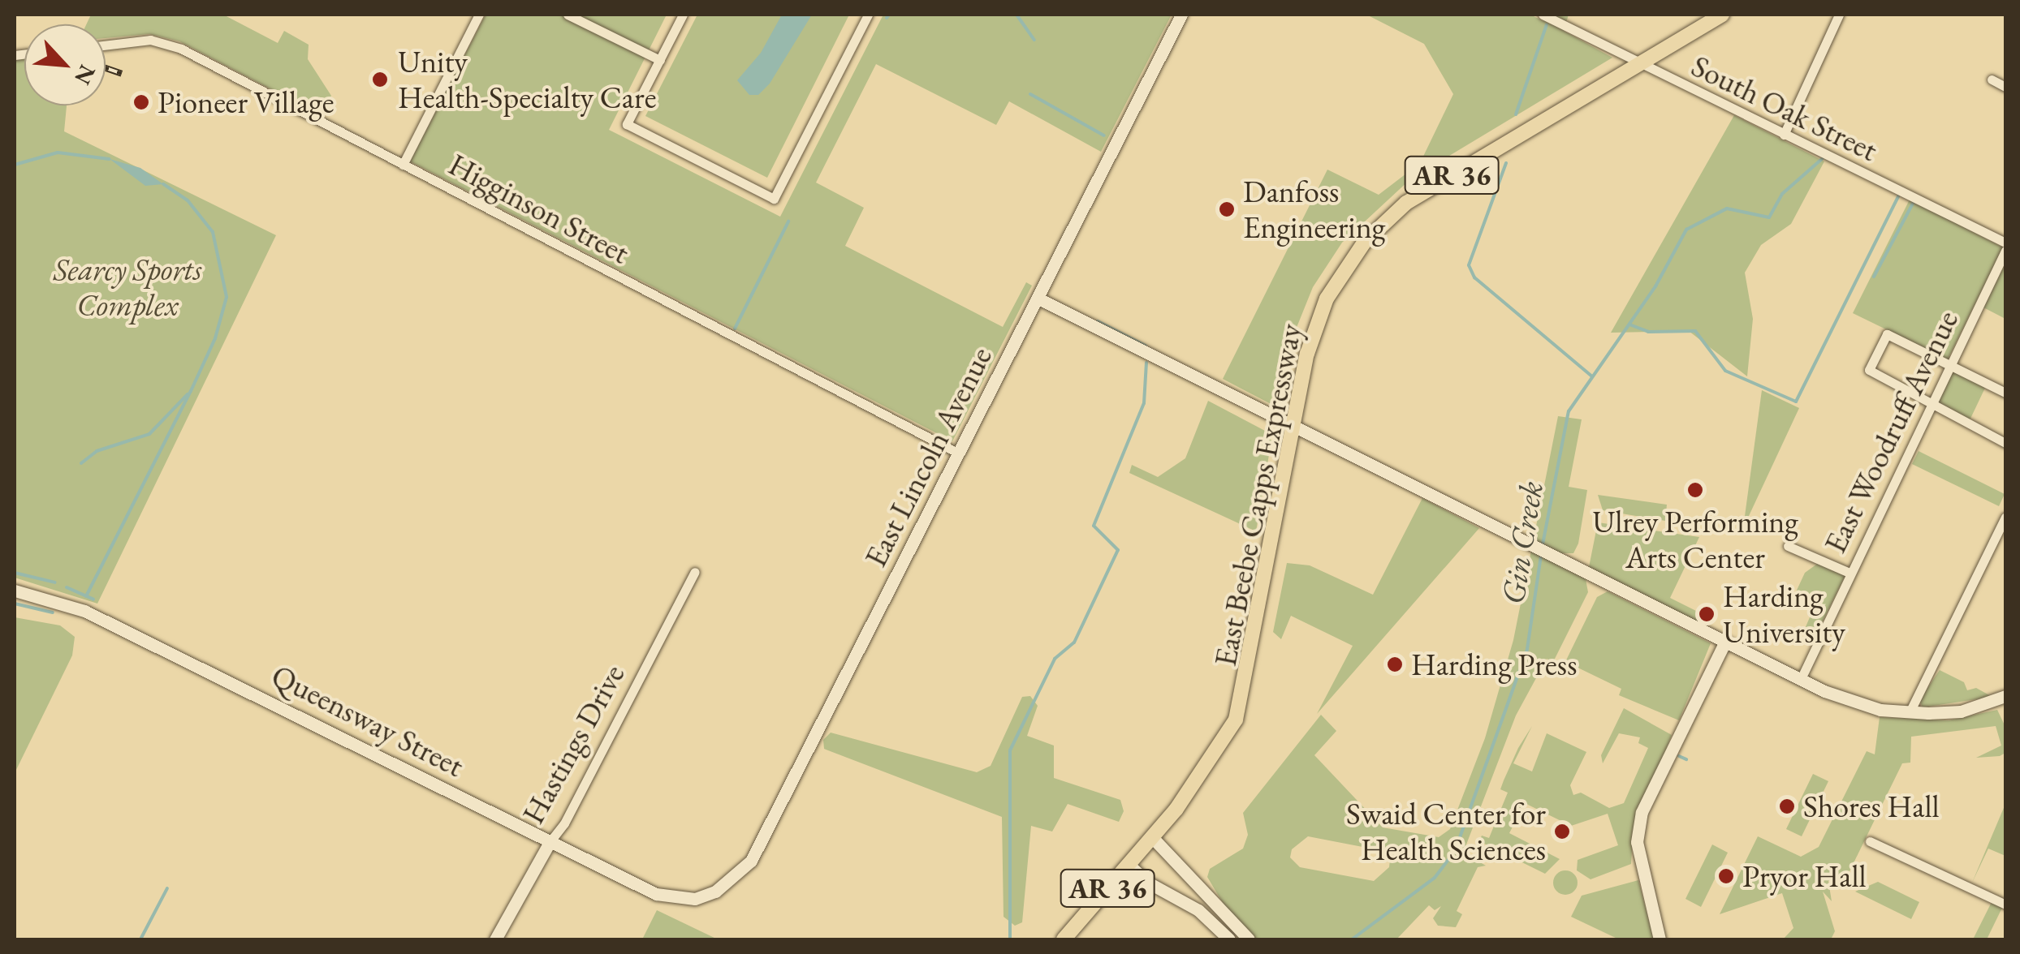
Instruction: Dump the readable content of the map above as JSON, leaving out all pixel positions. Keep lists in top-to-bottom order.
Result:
{
  "streets": {
    "main road": ["AR 36", "East Beebe Capps Expressway"],
    "street": [
      "South Oak Street",
      "Higginson Street",
      "East Woodruff Avenue",
      "East Lincoln Avenue",
      "Queensway Street",
      "Hastings Drive"
    ]
  },
  "crossings": [
    ["South Oak Street", "East Beebe Capps Expressway"],
    ["Higginson Street", "East Lincoln Avenue"],
    ["East Lincoln Avenue", "Queensway Street"],
    ["Queensway Street", "Hastings Drive"]
  ],
  "water": ["Gin Creek"],
  "parks": ["Searcy Sports Complex"],
  "places": [
    "Unity Health-Specialty Care",
    "Pioneer Village",
    "Danfoss Engineering",
    "Ulrey Performing Arts Center",
    "Harding University",
    "Harding Press",
    "Shores Hall",
    "Swaid Center for Health Sciences",
    "Pryor Hall"
  ],
  "north": "bottom right"
}
